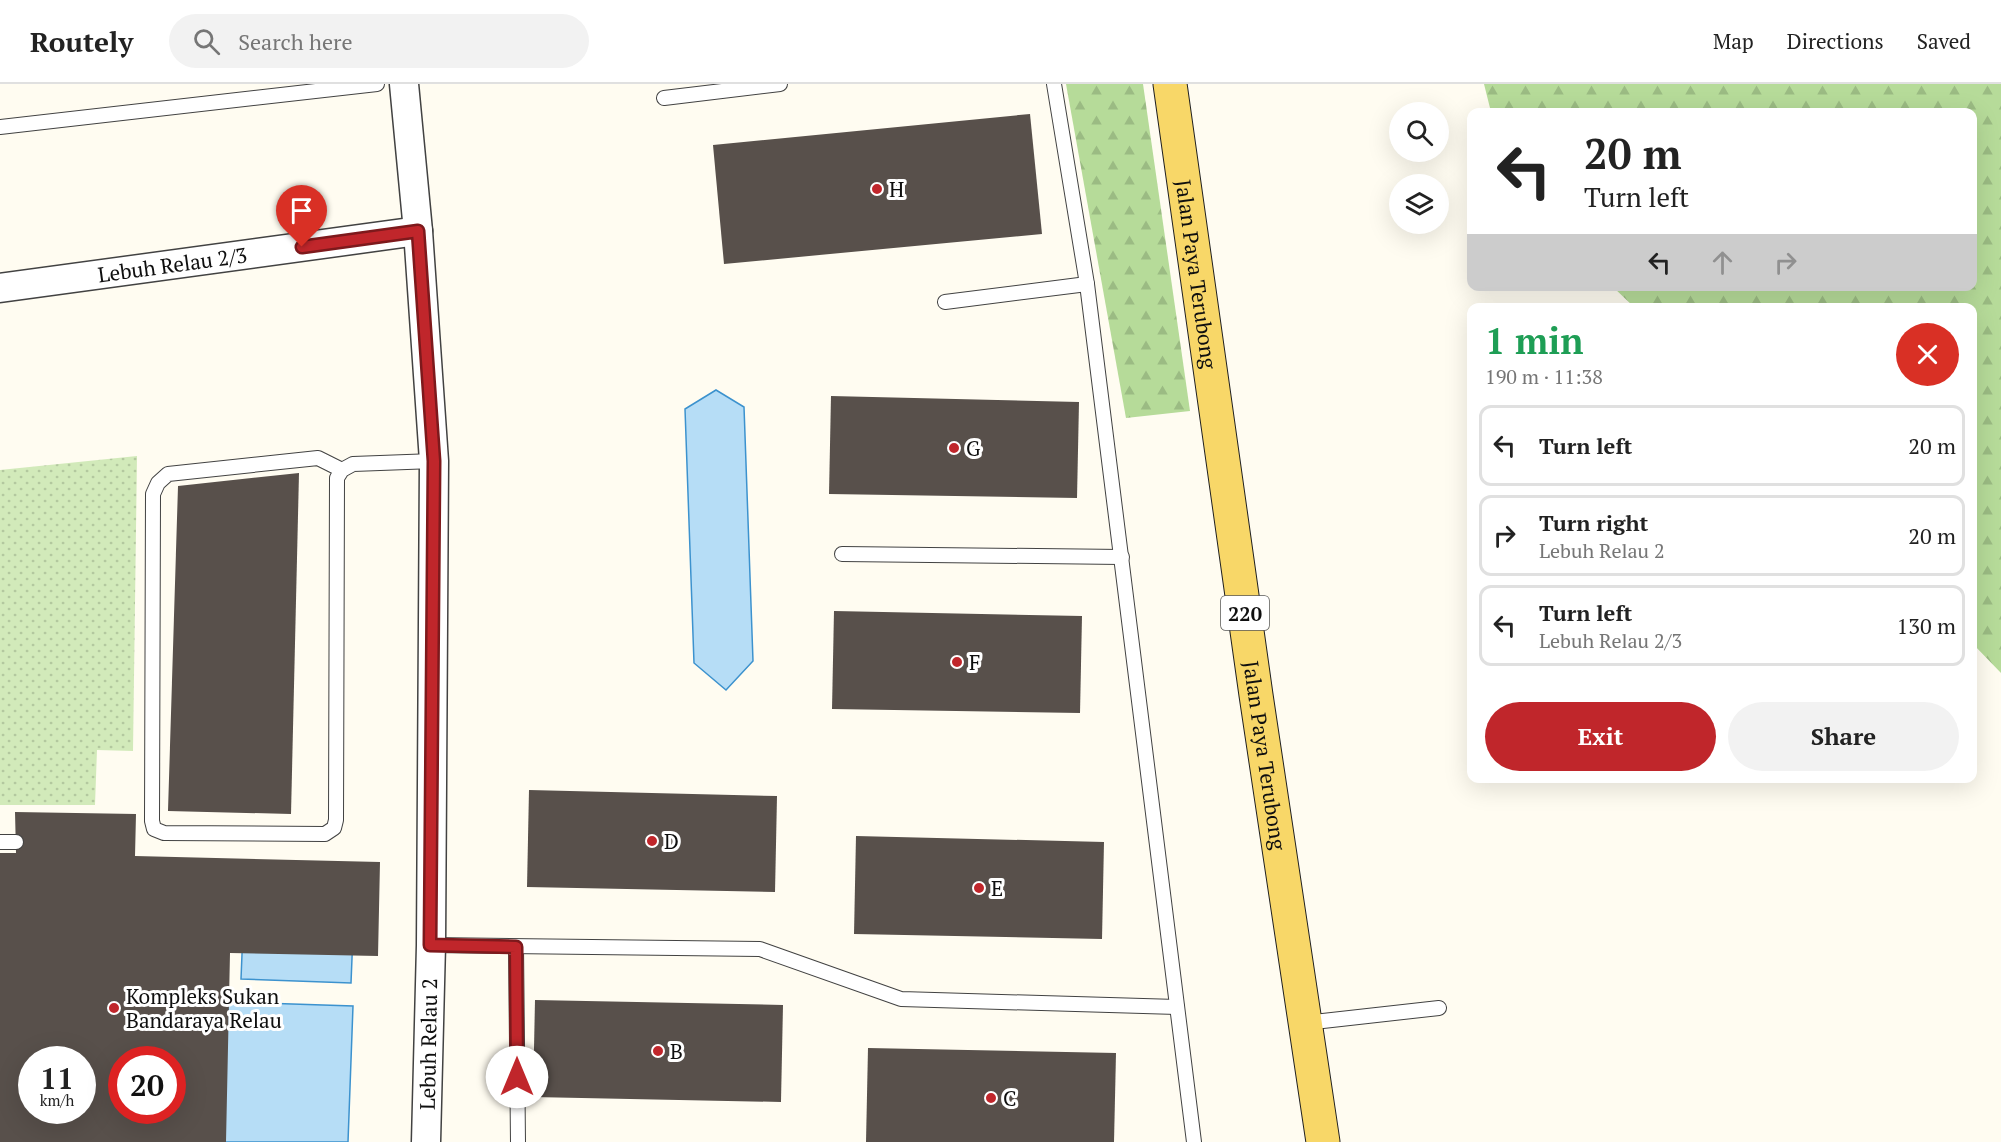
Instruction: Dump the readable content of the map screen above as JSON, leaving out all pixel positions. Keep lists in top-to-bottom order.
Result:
{
  "streets": {
    "main road": ["Jalan Paya Terubong", "220"],
    "street": ["Lebuh Relau 2/3", "Lebuh Relau 2"]
  },
  "crossings": [
    ["Lebuh Relau 2/3", "Lebuh Relau 2"]
  ],
  "places": [
    "H",
    "G",
    "F",
    "D",
    "E",
    "Kompleks Sukan Bandaraya Relau",
    "B",
    "C"
  ],
  "page": {
    "header": "Routely",
    "search": "Search here",
    "nav": ["Map", "Directions", "Saved"],
    "turn": ["20 m", "Turn left"],
    "heading": ["1 min", "190 m · 11:38"],
    "list": [
      {
        "name": "Turn left",
        "value": "20 m"
      },
      {
        "name": "Turn right",
        "note": "Lebuh Relau 2",
        "value": "20 m"
      },
      {
        "name": "Turn left",
        "note": "Lebuh Relau 2/3",
        "value": "130 m"
      }
    ],
    "buttons": ["Exit", "Share"],
    "speed": "11 km/h",
    "limit": "20"
  }
}
